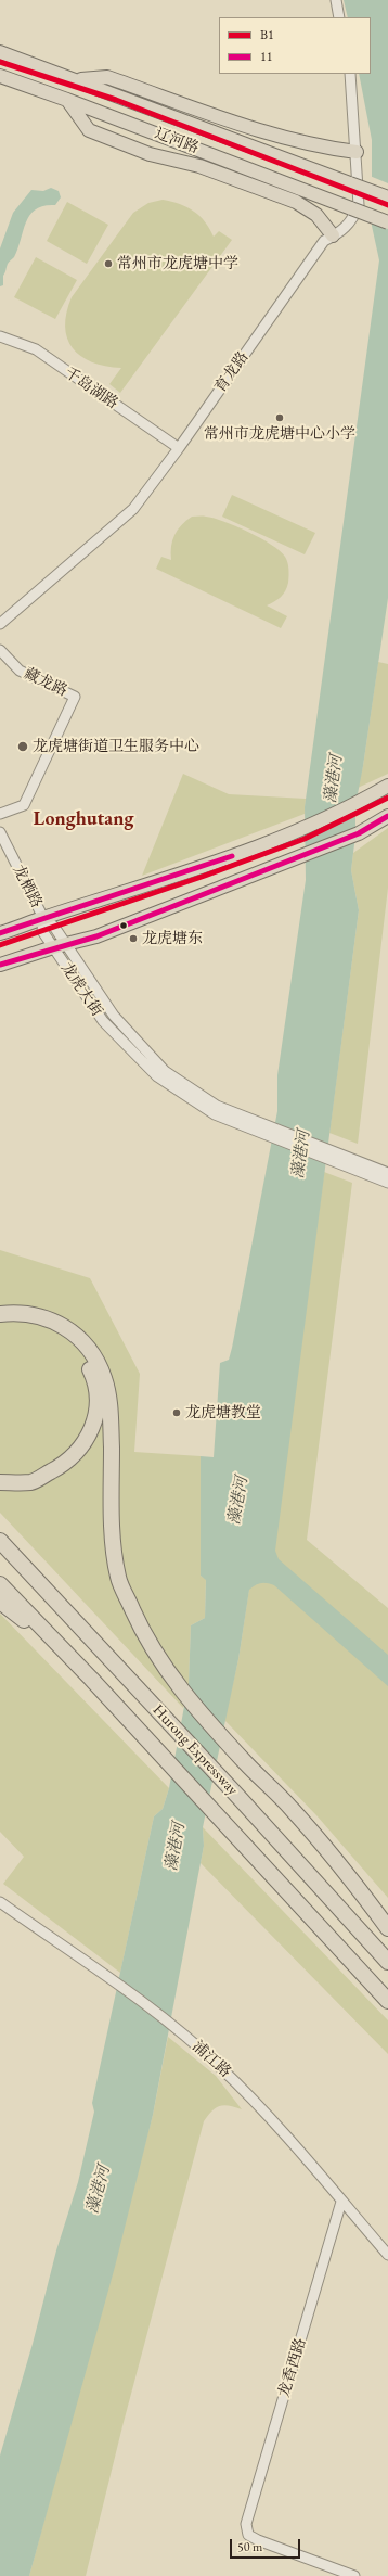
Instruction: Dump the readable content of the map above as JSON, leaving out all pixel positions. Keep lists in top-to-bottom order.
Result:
{
  "streets": {
    "highway": ["Hurong Expressway"],
    "main road": ["辽河路"],
    "street": [
      "育龙路",
      "千岛湖路",
      "藏龙路",
      "龙栖路",
      "龙虎大街",
      "浦江路",
      "龙香西路"
    ]
  },
  "crossings": [
    ["育龙路", "千岛湖路"],
    ["龙栖路", "龙虎大街"],
    ["浦江路", "龙香西路"]
  ],
  "districts": ["Longhutang"],
  "water": ["藻港河"],
  "places": [
    "常州市龙虎塘中学",
    "常州市龙虎塘中心小学",
    "龙虎塘街道卫生服务中心",
    "龙虎塘东",
    "龙虎塘教堂"
  ],
  "lines": ["transit line B1", "transit line 11"],
  "legend": ["B1", "11"],
  "scale_bar": "50 m"
}
